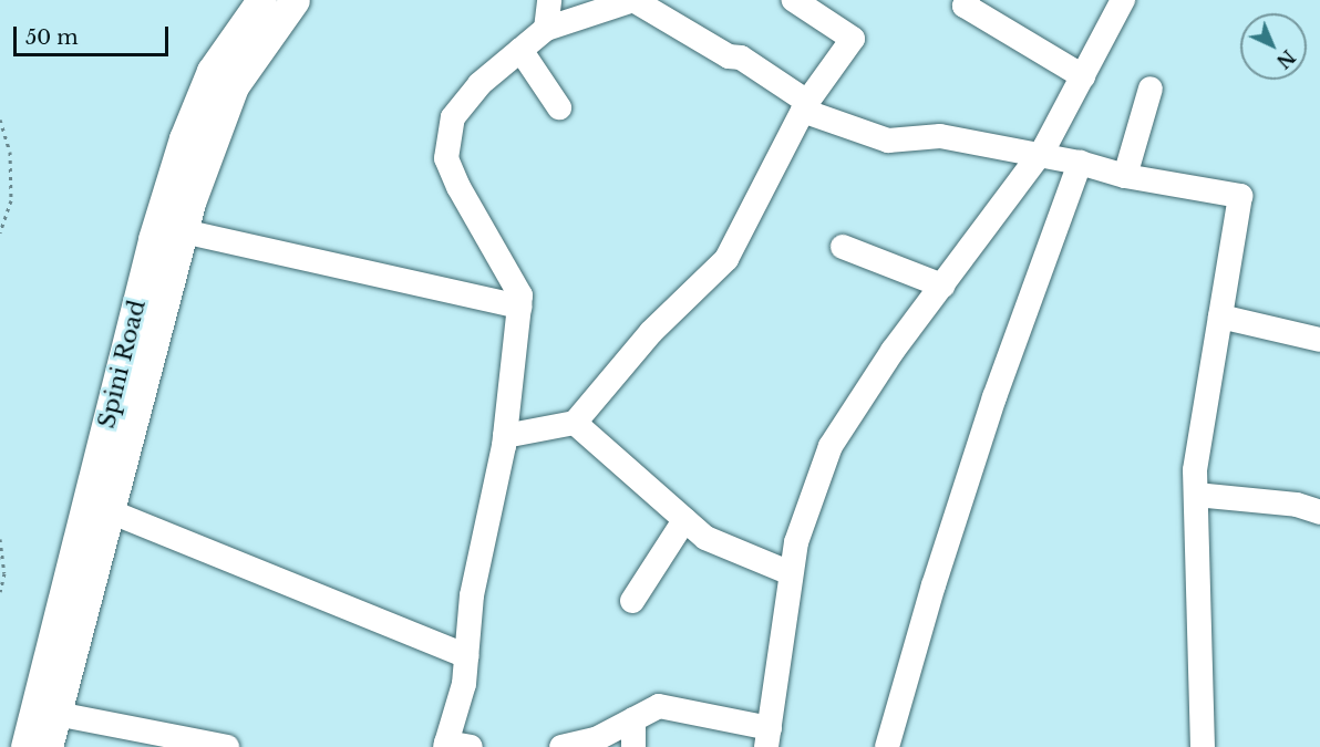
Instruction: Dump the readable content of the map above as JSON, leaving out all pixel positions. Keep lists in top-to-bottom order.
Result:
{
  "streets": {
    "main road": ["Spini Road"]
  },
  "scale_bar": "50 m",
  "north": "bottom right"
}
